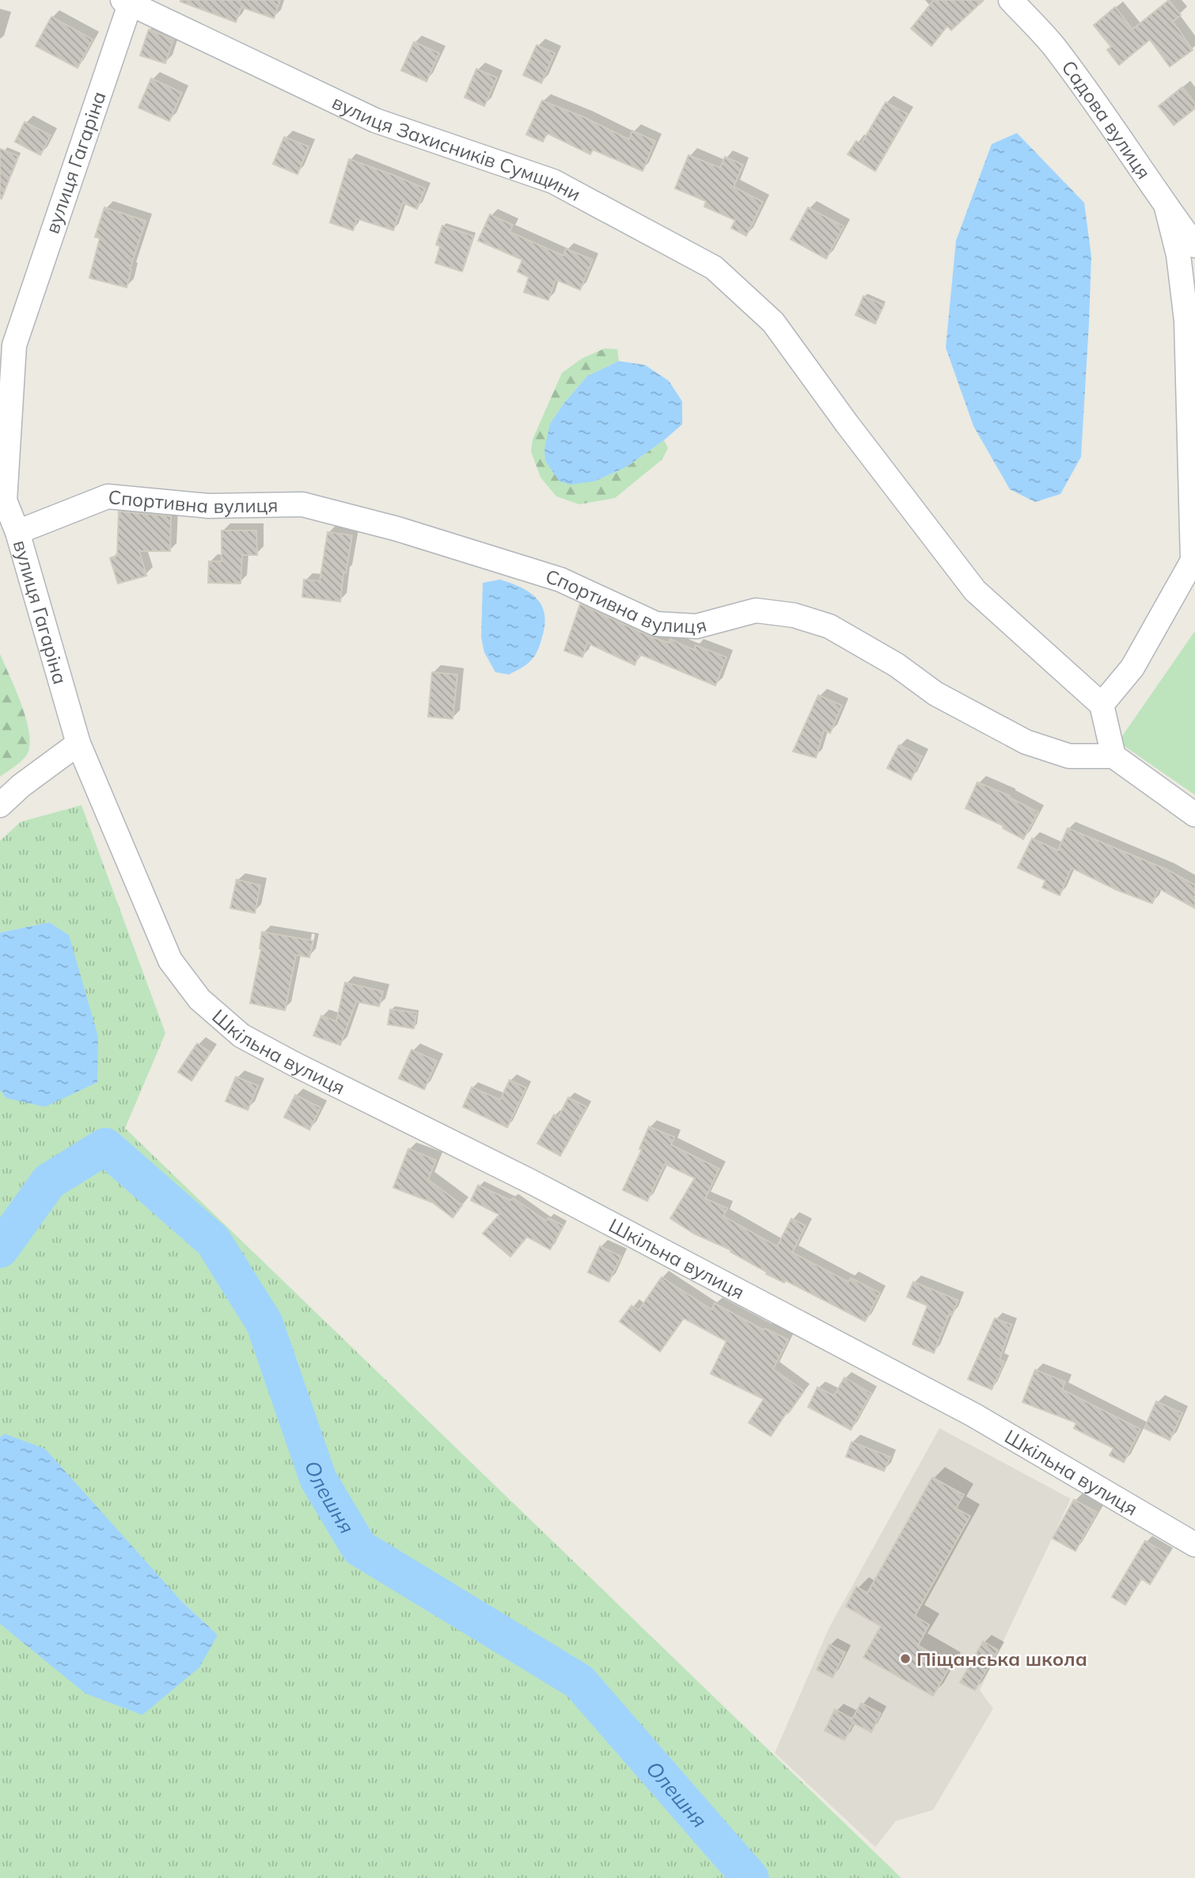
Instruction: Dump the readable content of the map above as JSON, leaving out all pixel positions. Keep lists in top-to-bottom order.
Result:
{
  "streets": {
    "street": [
      "Садова вулиця",
      "вулиця Захисників Сумщини",
      "вулиця Гагаріна",
      "Спортивна вулиця",
      "Шкільна вулиця"
    ]
  },
  "crossings": [
    ["вулиця Захисників Сумщини", "вулиця Гагаріна"],
    ["вулиця Гагаріна", "Спортивна вулиця"],
    ["вулиця Гагаріна", "Шкільна вулиця"]
  ],
  "water": ["Олешня"],
  "places": ["Піщанська школа"]
}
